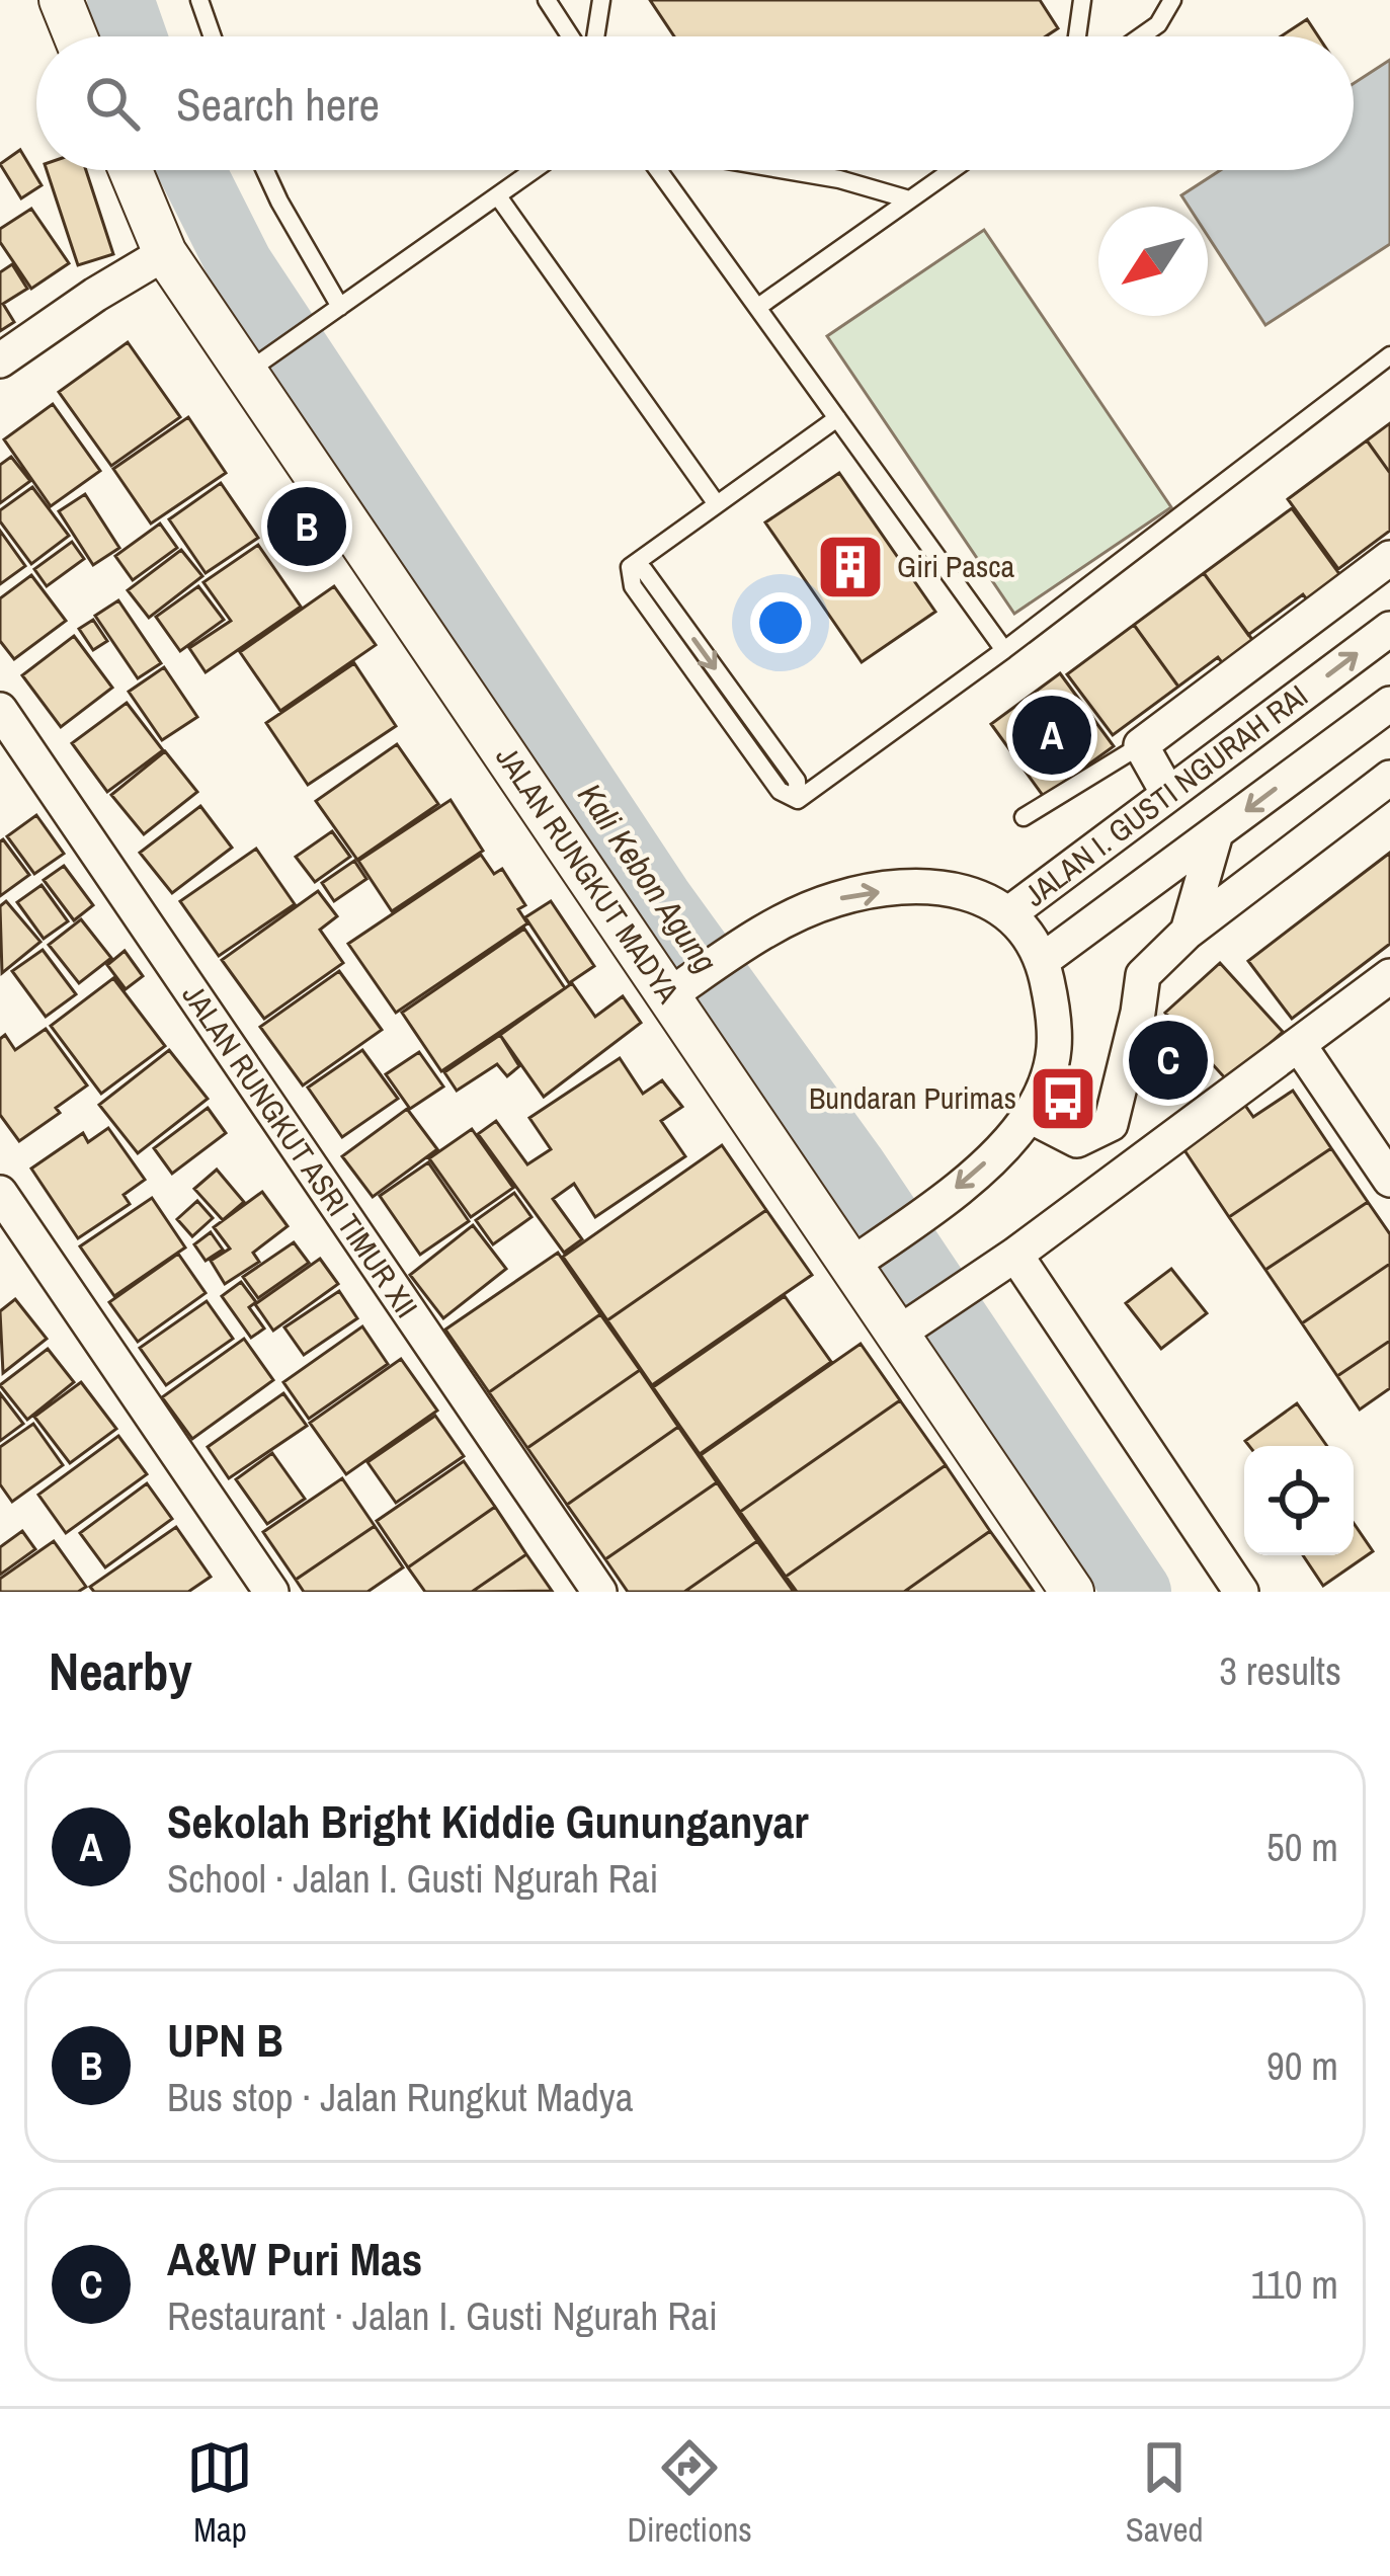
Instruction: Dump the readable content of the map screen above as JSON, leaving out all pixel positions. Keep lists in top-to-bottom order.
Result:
{
  "streets": {
    "street": ["JALAN I. GUSTI NGURAH RAI", "JALAN RUNGKUT MADYA", "JALAN RUNGKUT ASRI TIMUR XII"]
  },
  "crossings": [
    ["JALAN I. GUSTI NGURAH RAI", "JALAN RUNGKUT MADYA"]
  ],
  "water": ["Kali Kebon Agung"],
  "places": {
    "building": ["Giri Pasca"],
    "bus stop": ["Bundaran Purimas"]
  },
  "north": "bottom left",
  "page": {
    "search": "Search here",
    "pins": ["B", "A", "C"],
    "heading": ["Nearby", "3 results"],
    "list": [
      {
        "mark": "A",
        "name": "Sekolah Bright Kiddie Gununganyar",
        "note": "School · Jalan I. Gusti Ngurah Rai",
        "value": "50 m"
      },
      {
        "mark": "B",
        "name": "UPN B",
        "note": "Bus stop · Jalan Rungkut Madya",
        "value": "90 m"
      },
      {
        "mark": "C",
        "name": "A&W Puri Mas",
        "note": "Restaurant · Jalan I. Gusti Ngurah Rai",
        "value": "110 m"
      }
    ],
    "nav": ["Map", "Directions", "Saved"]
  }
}
